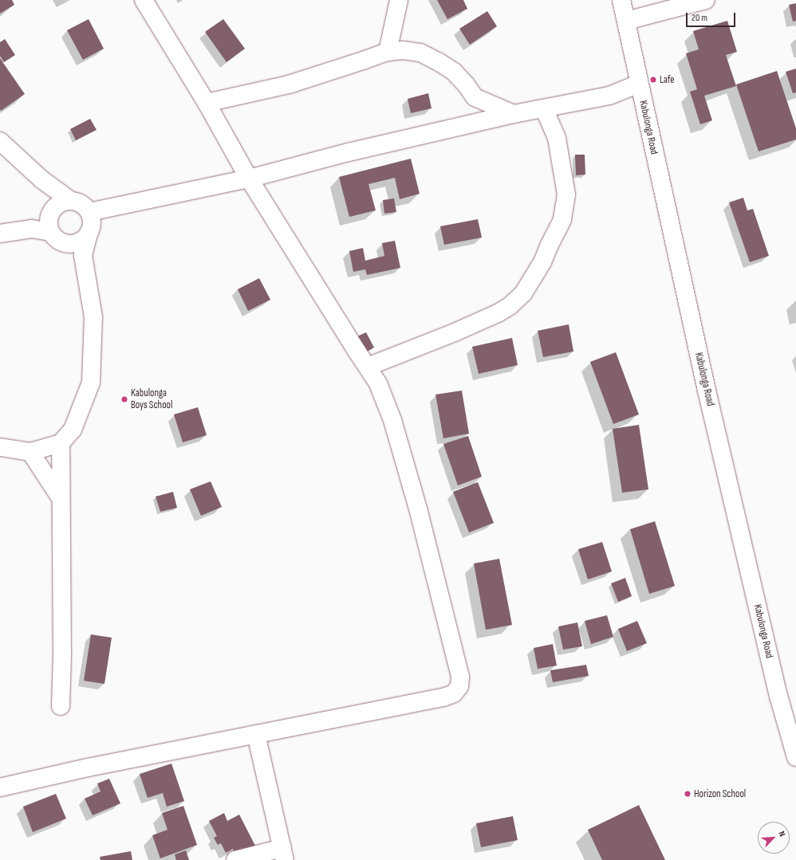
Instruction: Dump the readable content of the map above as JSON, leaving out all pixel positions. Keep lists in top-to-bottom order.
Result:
{
  "streets": {
    "street": ["Kabulonga Road"]
  },
  "places": ["Lafe", "Kabulonga Boys School", "Horizon School"],
  "scale_bar": "20 m",
  "north": "top right"
}
